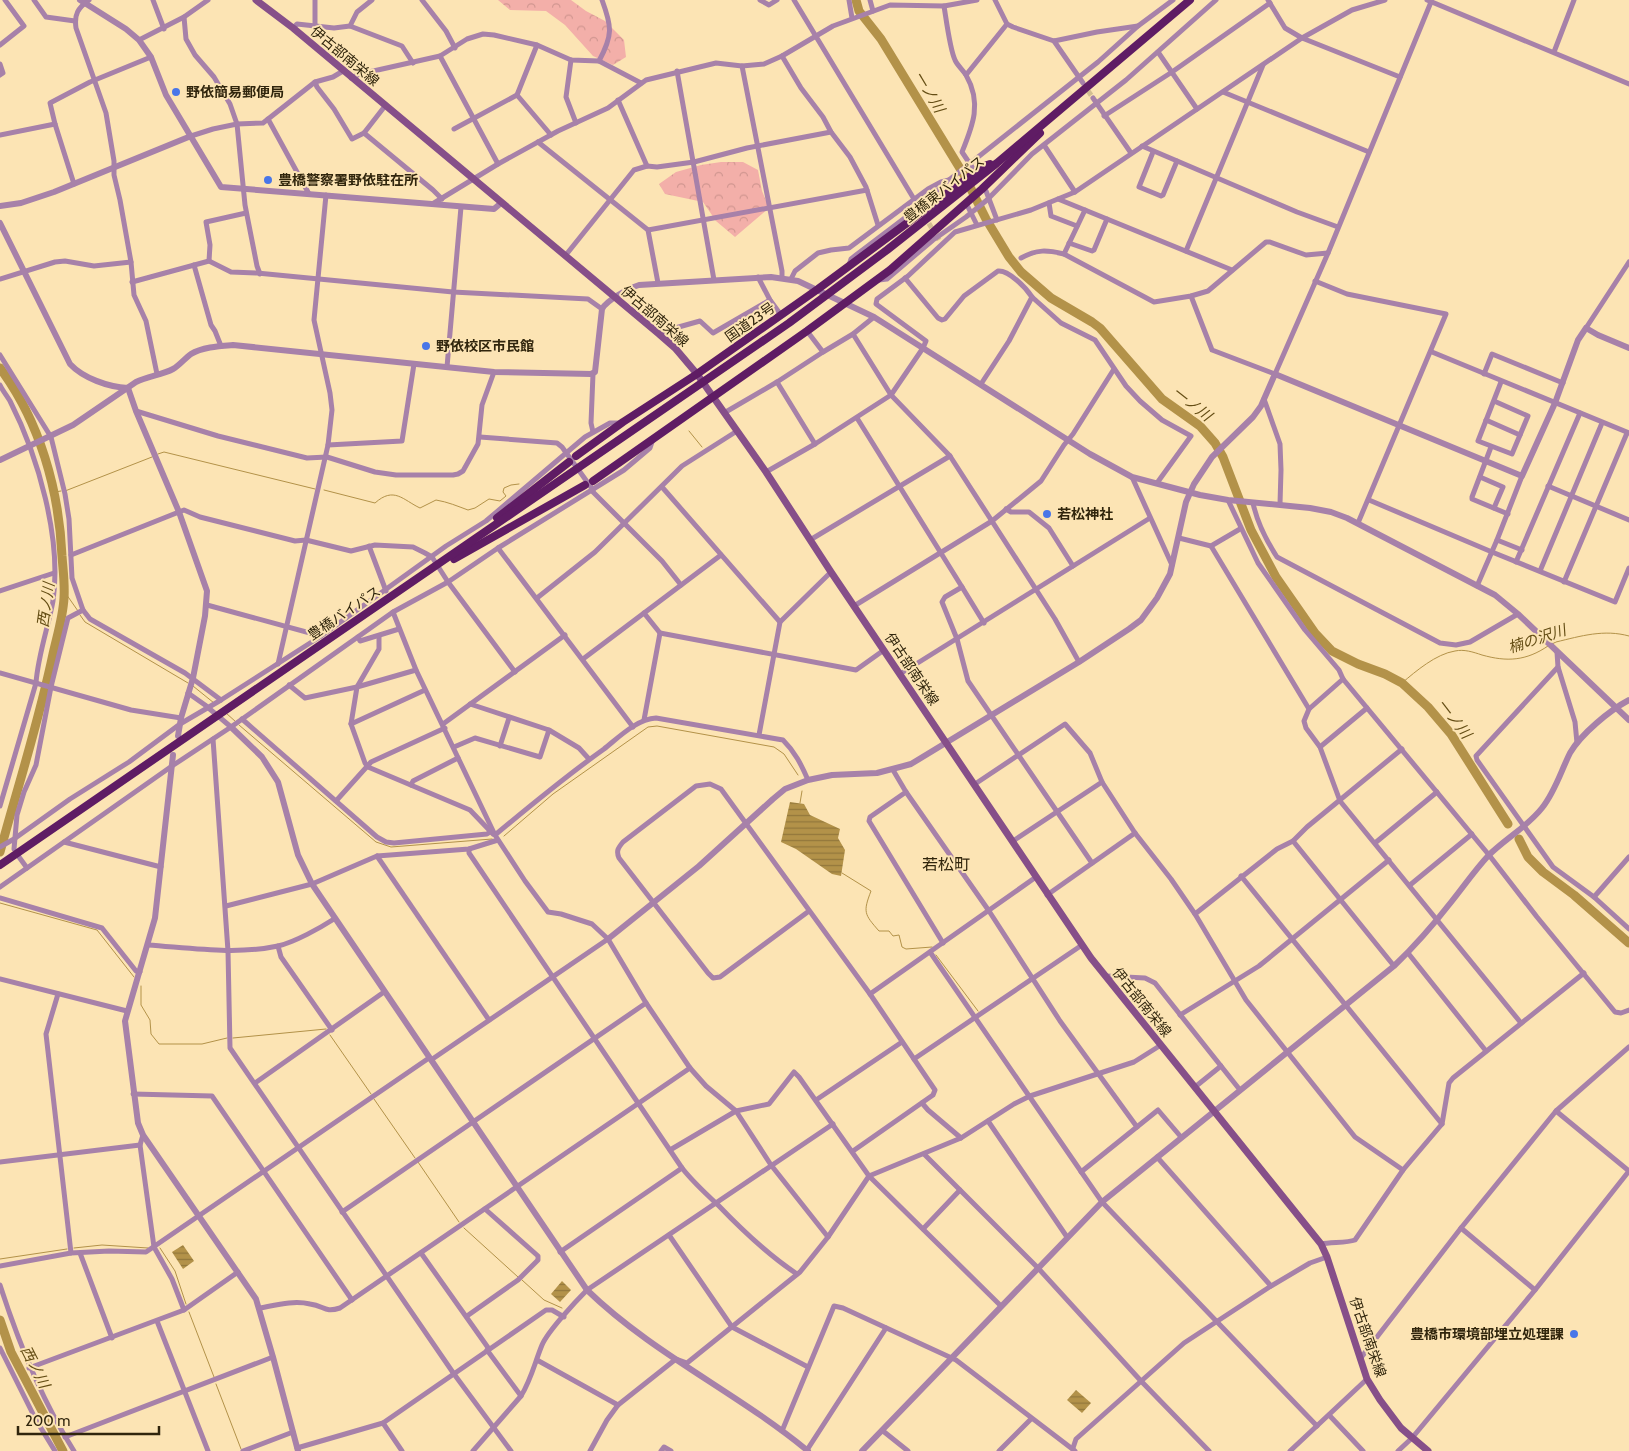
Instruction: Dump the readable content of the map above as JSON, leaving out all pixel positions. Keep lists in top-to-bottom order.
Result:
{
  "streets": {
    "highway": ["豊橋東バイパス", "国道23号", "豊橋バイパス"],
    "main road": ["伊古部南栄線"]
  },
  "crossings": [
    ["伊古部南栄線", "豊橋東バイパス"],
    ["伊古部南栄線", "国道23号"],
    ["伊古部南栄線", "豊橋バイパス"],
    ["豊橋東バイパス", "国道23号"],
    ["豊橋東バイパス", "豊橋バイパス"],
    ["国道23号", "豊橋バイパス"]
  ],
  "districts": ["若松町"],
  "water": ["一ノ川", "西ノ川", "楠の沢川"],
  "places": [
    "野依簡易郵便局",
    "豊橋警察署野依駐在所",
    "野依校区市民館",
    "若松神社",
    "豊橋市環境部埋立処理課"
  ],
  "scale_bar": "200 m"
}
